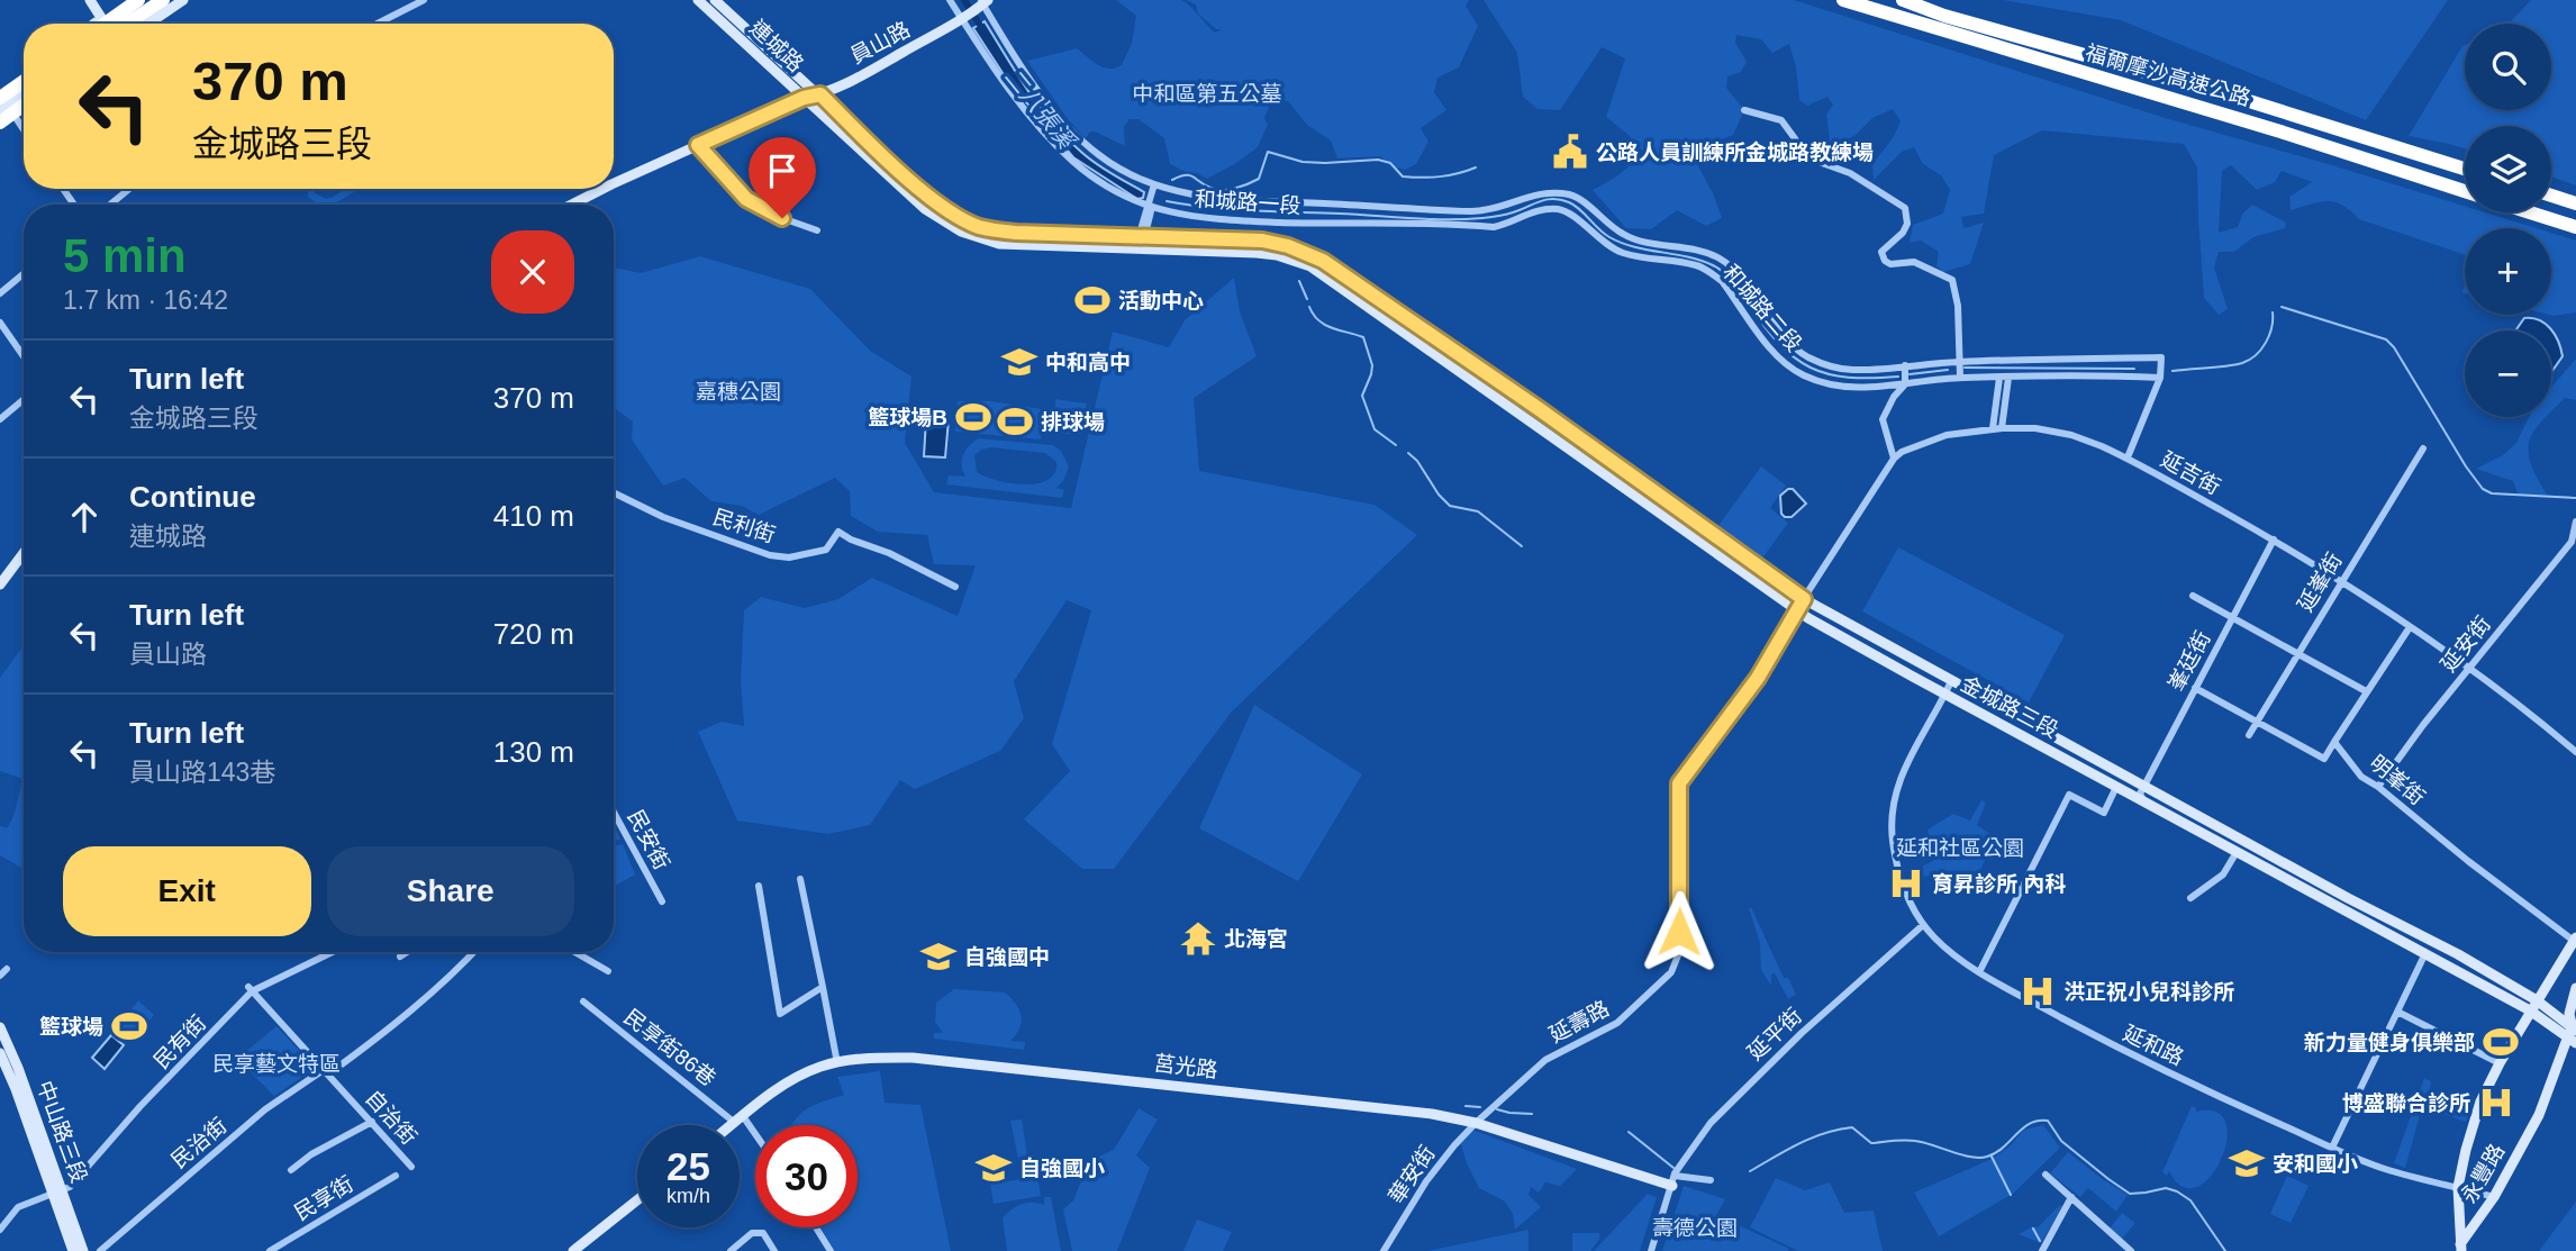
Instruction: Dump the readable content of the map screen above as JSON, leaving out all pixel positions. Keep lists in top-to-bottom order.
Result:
{
  "streets": {
    "highway": ["福爾摩沙高速公路"],
    "main road": [
      "員山路",
      "連城路",
      "金城路三段",
      "莒光路",
      "中山路三段",
      "永豐路"
    ],
    "street": [
      "和城路一段",
      "和城路二段",
      "延吉街",
      "民利街",
      "延峯街",
      "延安街",
      "峯廷街",
      "明峯街",
      "民安街",
      "延壽路",
      "延平街",
      "民有街",
      "延和路",
      "民享街86巷",
      "自治街",
      "民治街",
      "華安街",
      "民享街"
    ]
  },
  "crossings": [
    ["員山路", "連城路"],
    ["員山路", "和城路一段"],
    ["連城路", "金城路三段"],
    ["延吉街", "延峯街"],
    ["延吉街", "延安街"],
    ["延吉街", "峯廷街"],
    ["延安街", "明峯街"],
    ["峯廷街", "金城路三段"],
    ["金城路三段", "延壽路"],
    ["金城路三段", "延和路"],
    ["金城路三段", "永豐路"],
    ["延壽路", "莒光路"],
    ["延壽路", "華安街"],
    ["延平街", "延和路"],
    ["延平街", "莒光路"],
    ["民有街", "自治街"],
    ["民有街", "中山路三段"],
    ["延和路", "永豐路"],
    ["民享街86巷", "莒光路"],
    ["莒光路", "華安街"],
    ["自治街", "民治街"]
  ],
  "water": ["二八張溪"],
  "parks": [
    "中和區第五公墓",
    "嘉穗公園",
    "延和社區公園",
    "民享藝文特區",
    "壽德公園"
  ],
  "places": {
    "public building": ["公路人員訓練所金城路教練場"],
    "sports": [
      "活動中心",
      "籃球場B",
      "排球場",
      "籃球場",
      "新力量健身俱樂部"
    ],
    "school or university": [
      "中和高中",
      "自強國中",
      "安和國小",
      "自強國小"
    ],
    "hospital": ["育昇診所 內科", "洪正祝小兒科診所", "博盛聯合診所"],
    "temple": ["北海宮"]
  },
  "page": {
    "map_buttons": ["+", "−"],
    "turn": ["370 m", "金城路三段"],
    "heading": ["5 min", "1.7 km · 16:42"],
    "list": [
      {
        "name": "Turn left",
        "note": "金城路三段",
        "value": "370 m"
      },
      {
        "name": "Continue",
        "note": "連城路",
        "value": "410 m"
      },
      {
        "name": "Turn left",
        "note": "員山路",
        "value": "720 m"
      },
      {
        "name": "Turn left",
        "note": "員山路143巷",
        "value": "130 m"
      }
    ],
    "buttons": ["Exit", "Share"],
    "speed": "25 km/h",
    "limit": "30"
  }
}
